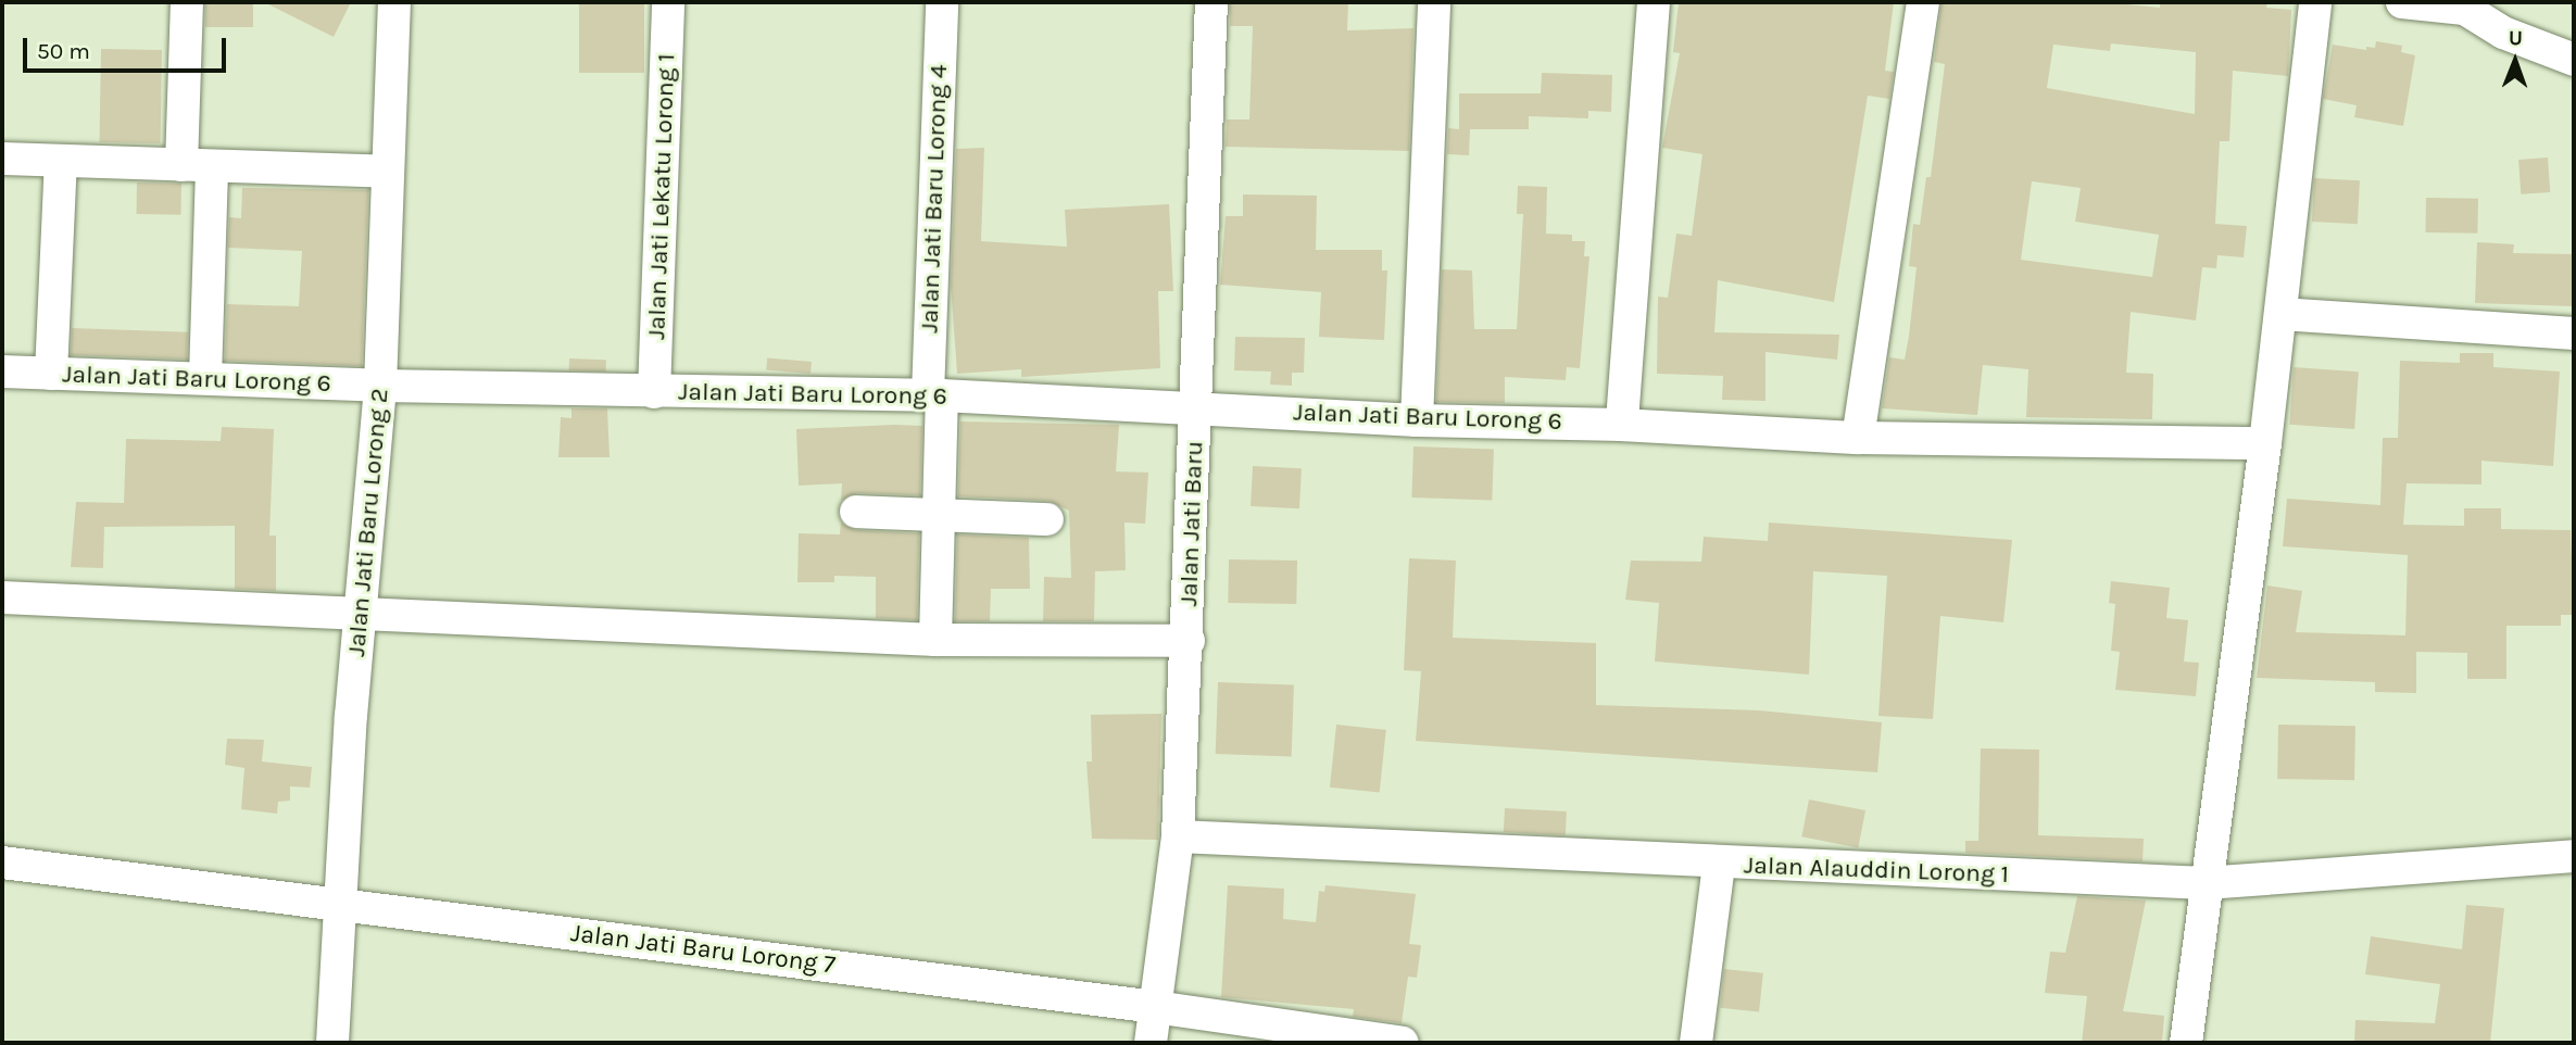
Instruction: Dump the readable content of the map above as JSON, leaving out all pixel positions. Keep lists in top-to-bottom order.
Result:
{
  "streets": {
    "street": [
      "Jalan Jati Lekatu Lorong 1",
      "Jalan Jati Baru Lorong 4",
      "Jalan Jati Baru Lorong 6",
      "Jalan Jati Baru Lorong 2",
      "Jalan Jati Baru",
      "Jalan Alauddin Lorong 1",
      "Jalan Jati Baru Lorong 7"
    ]
  },
  "crossings": [
    ["Jalan Jati Lekatu Lorong 1", "Jalan Jati Baru Lorong 6"],
    ["Jalan Jati Baru Lorong 4", "Jalan Jati Baru Lorong 6"],
    ["Jalan Jati Baru Lorong 6", "Jalan Jati Baru Lorong 2"],
    ["Jalan Jati Baru Lorong 6", "Jalan Jati Baru"],
    ["Jalan Jati Baru Lorong 2", "Jalan Jati Baru Lorong 7"],
    ["Jalan Jati Baru", "Jalan Alauddin Lorong 1"],
    ["Jalan Jati Baru", "Jalan Jati Baru Lorong 7"]
  ],
  "scale_bar": "50 m",
  "north": "top"
}
